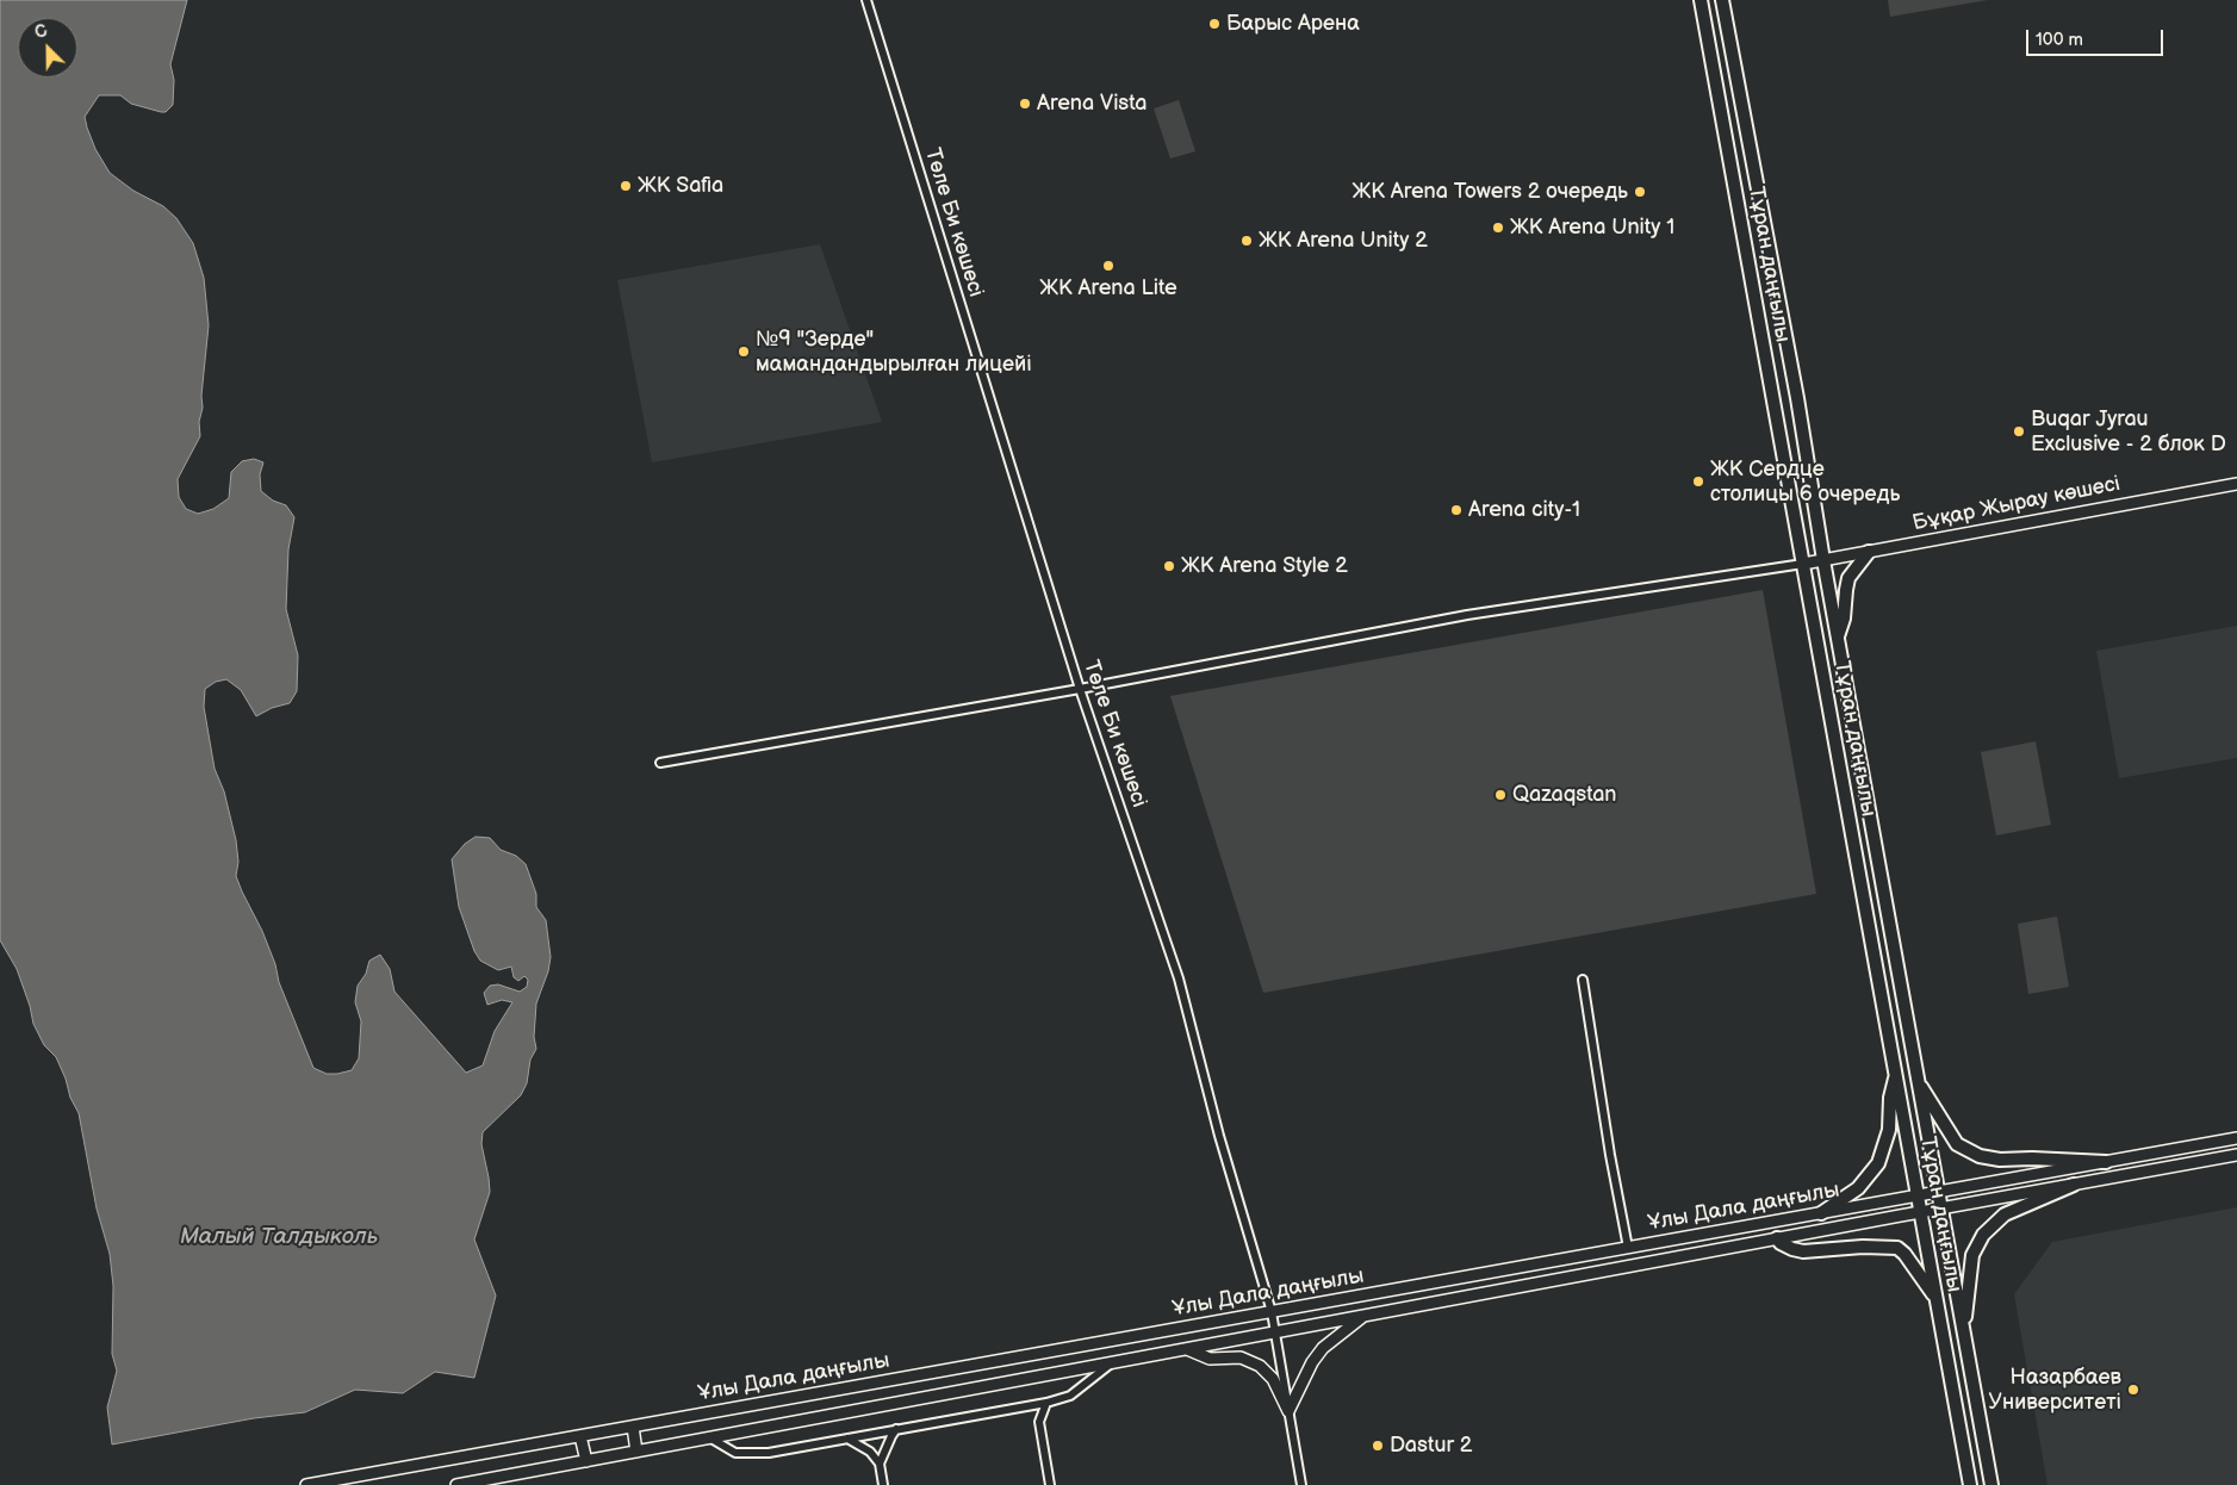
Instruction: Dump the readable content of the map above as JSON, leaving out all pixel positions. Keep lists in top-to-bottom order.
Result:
{
  "streets": {
    "main road": ["Тұран даңғылы"],
    "street": ["Төле Би көшесі", "Бұқар Жырау көшесі", "Ұлы Дала даңғылы"]
  },
  "crossings": [
    ["Төле Би көшесі", "Ұлы Дала даңғылы"],
    ["Тұран даңғылы", "Бұқар Жырау көшесі"],
    ["Тұран даңғылы", "Ұлы Дала даңғылы"]
  ],
  "water": ["Малый Талдыколь"],
  "places": [
    "Барыс Арена",
    "Arena Vista",
    "ЖК Safia",
    "ЖК Arena Towers 2 очередь",
    "ЖК Arena Unity 1",
    "ЖК Arena Unity 2",
    "ЖК Arena Lite",
    "№9 \"Зерде\" мамандандырылған лицейі",
    "Buqar Jyrau Exclusive - 2 блок D",
    "ЖК Сердце столицы 6 очередь",
    "Arena city-1",
    "ЖК Arena Style 2",
    "Qazaqstan",
    "Назарбаев Университеті",
    "Dastur 2"
  ],
  "scale_bar": "100 m",
  "north": "top left"
}
